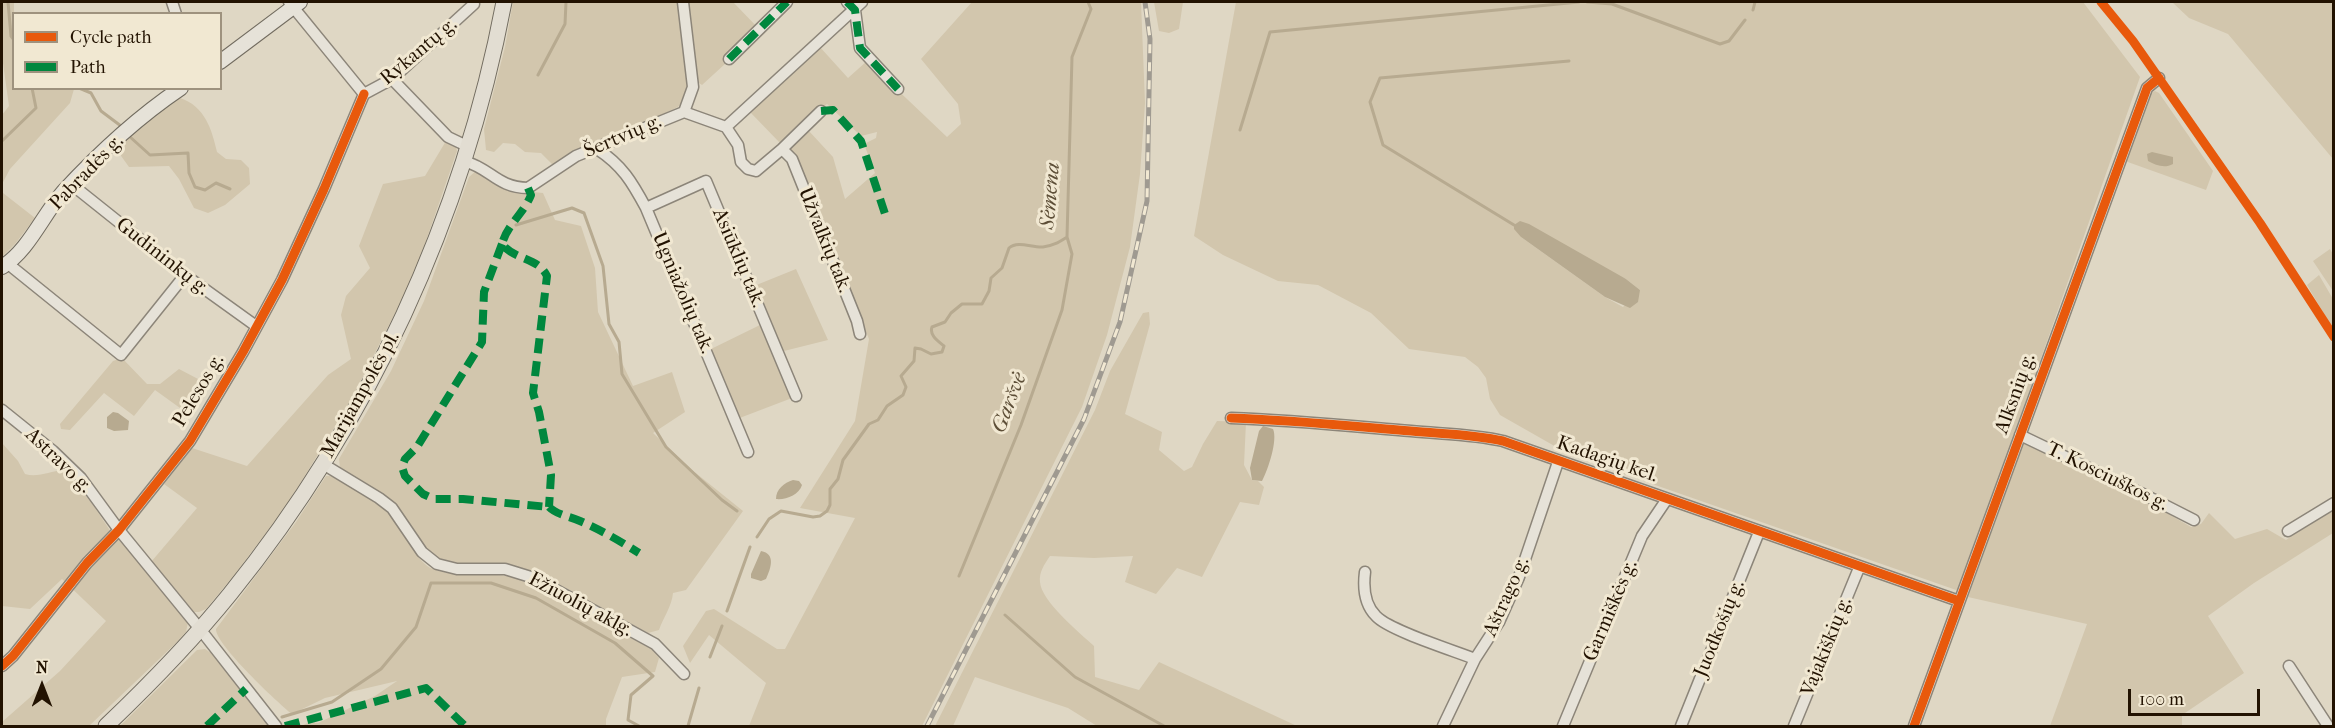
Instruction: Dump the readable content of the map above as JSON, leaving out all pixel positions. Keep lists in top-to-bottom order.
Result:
{
  "streets": {
    "main road": ["Marijampolės pl."],
    "street": [
      "Rykantų g.",
      "Šertvių g.",
      "Pabradės g.",
      "Užvalkių tak.",
      "Gudininkų g.",
      "Asiūklių tak.",
      "Ugniažolių tak.",
      "Pelesos g.",
      "Alksnių g.",
      "Kadagių kel.",
      "Astravo g.",
      "T. Kosciuškos g.",
      "Aštrago g.",
      "Ežiuolių aklg.",
      "Garmiškės g.",
      "Juodkošių g.",
      "Vajakiškių g."
    ]
  },
  "crossings": [
    ["Rykantų g.", "Šertvių g."],
    ["Rykantų g.", "Pelesos g."],
    ["Šertvių g.", "Ugniažolių tak."],
    ["Šertvių g.", "Marijampolės pl."],
    ["Pabradės g.", "Gudininkų g."],
    ["Gudininkų g.", "Pelesos g."],
    ["Asiūklių tak.", "Ugniažolių tak."],
    ["Pelesos g.", "Astravo g."],
    ["Alksnių g.", "Kadagių kel."],
    ["Alksnių g.", "T. Kosciuškos g."],
    ["Marijampolės pl.", "Astravo g."],
    ["Marijampolės pl.", "Ežiuolių aklg."],
    ["Kadagių kel.", "Aštrago g."],
    ["Kadagių kel.", "Garmiškės g."],
    ["Kadagių kel.", "Juodkošių g."],
    ["Kadagių kel.", "Vajakiškių g."]
  ],
  "water": ["Sėmena", "Garšvė"],
  "legend": ["Cycle path", "Path"],
  "scale_bar": "100 m",
  "north": "top"
}
